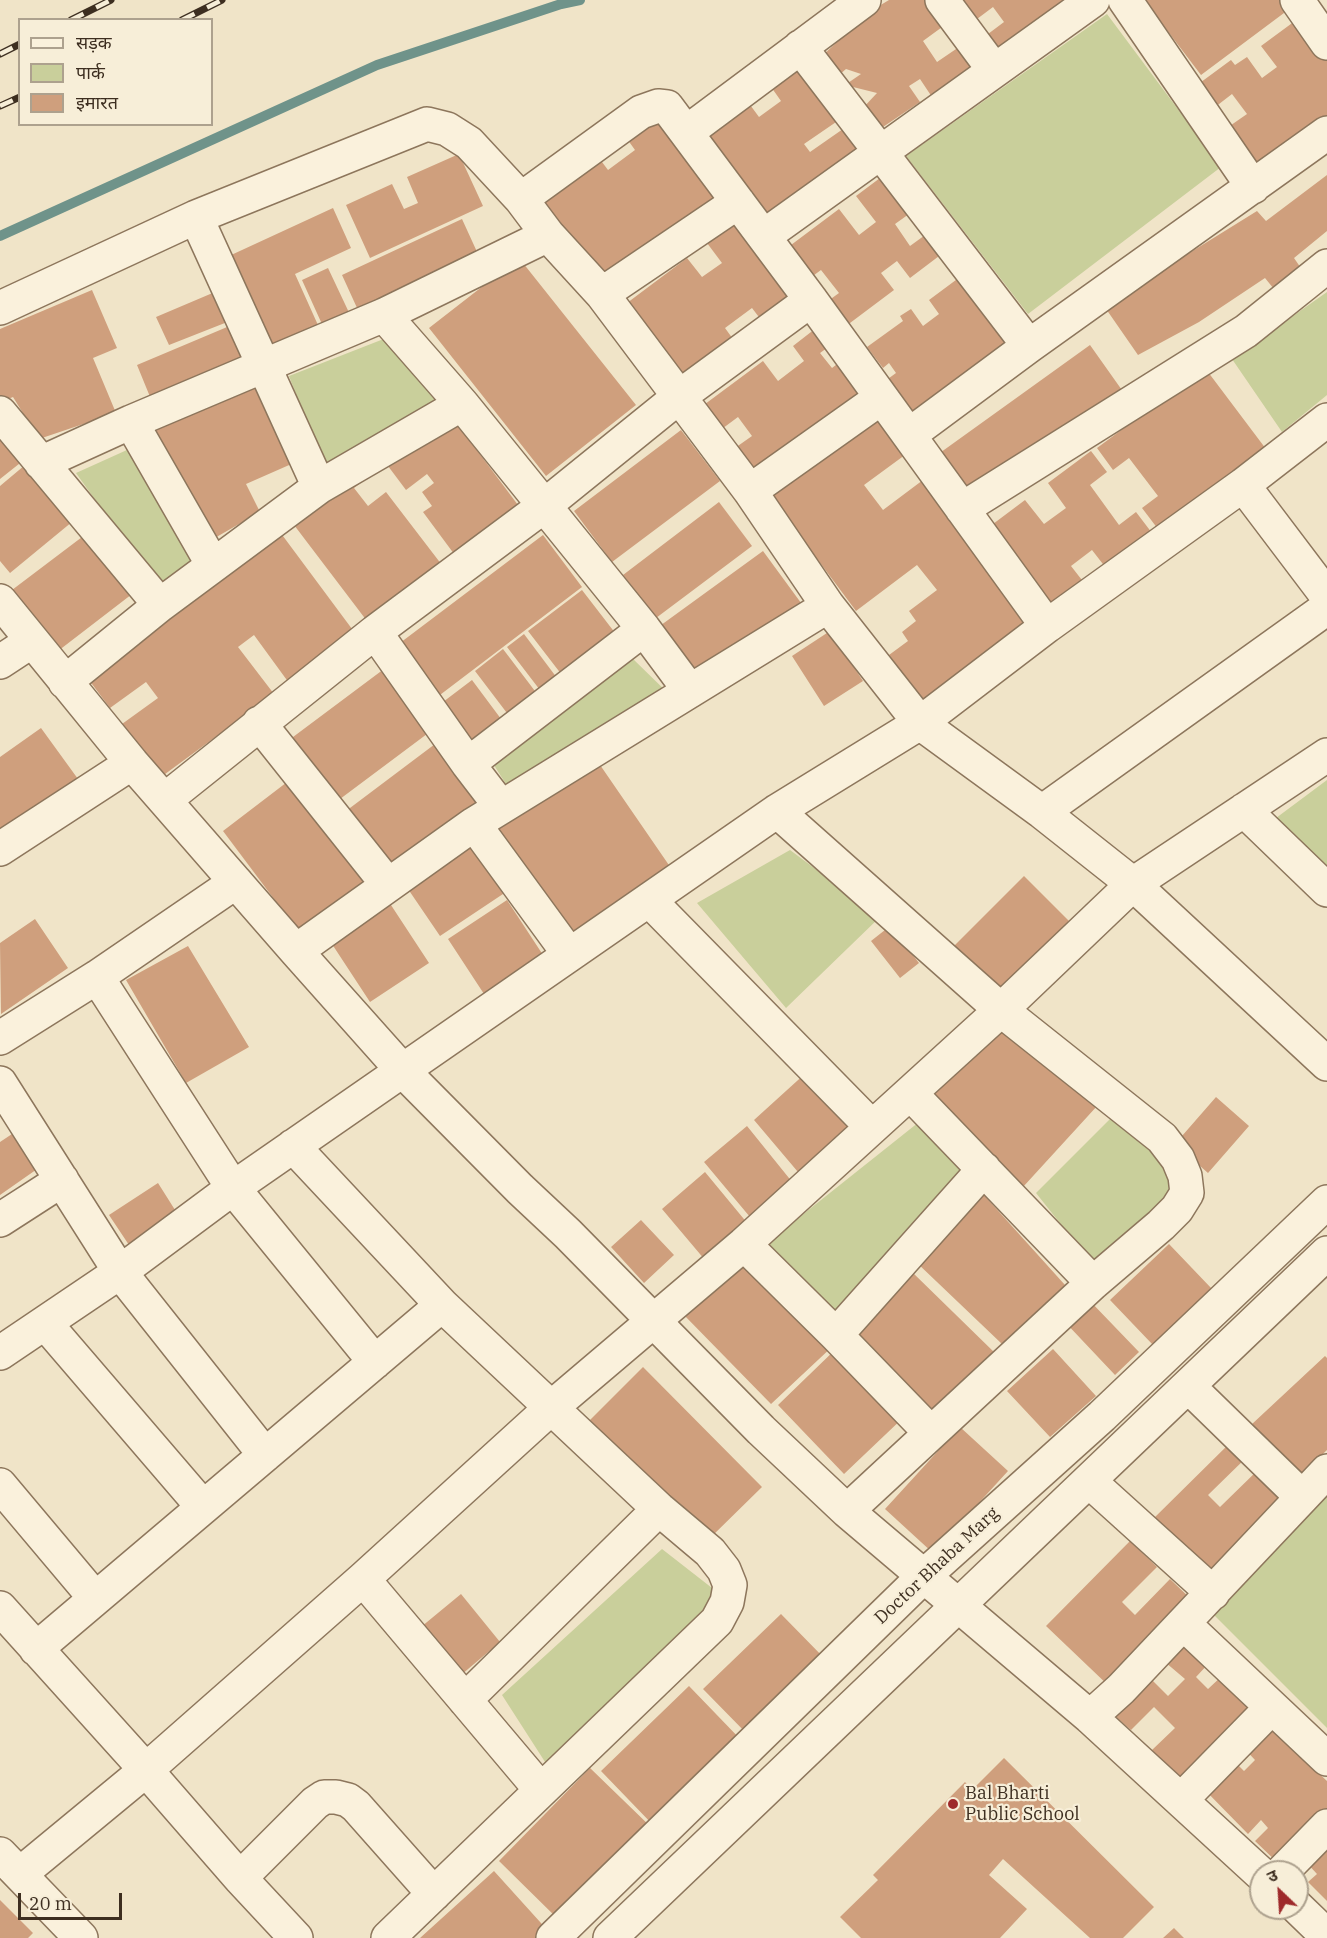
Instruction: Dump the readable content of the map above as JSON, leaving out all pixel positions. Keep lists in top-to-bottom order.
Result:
{
  "streets": {
    "street": ["Doctor Bhaba Marg"]
  },
  "places": ["Bal Bharti Public School"],
  "legend": ["सड़क", "पार्क", "इमारत"],
  "scale_bar": "20 m",
  "north": "top left"
}
